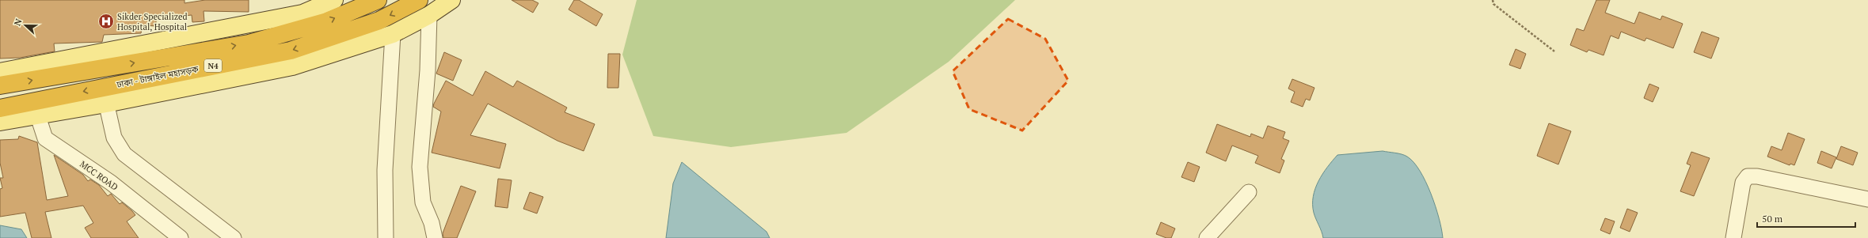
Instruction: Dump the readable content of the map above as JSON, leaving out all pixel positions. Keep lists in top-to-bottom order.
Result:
{
  "streets": {
    "highway": ["N4", "ঢাকা - টাঙ্গাইল মহাসড়ক"],
    "street": ["MCC ROAD"]
  },
  "crossings": [
    ["ঢাকা - টাঙ্গাইল মহাসড়ক", "MCC ROAD"]
  ],
  "places": {
    "hospital": ["Sikder Specialized Hospital, Hospital"]
  },
  "scale_bar": "50 m",
  "north": "left"
}
